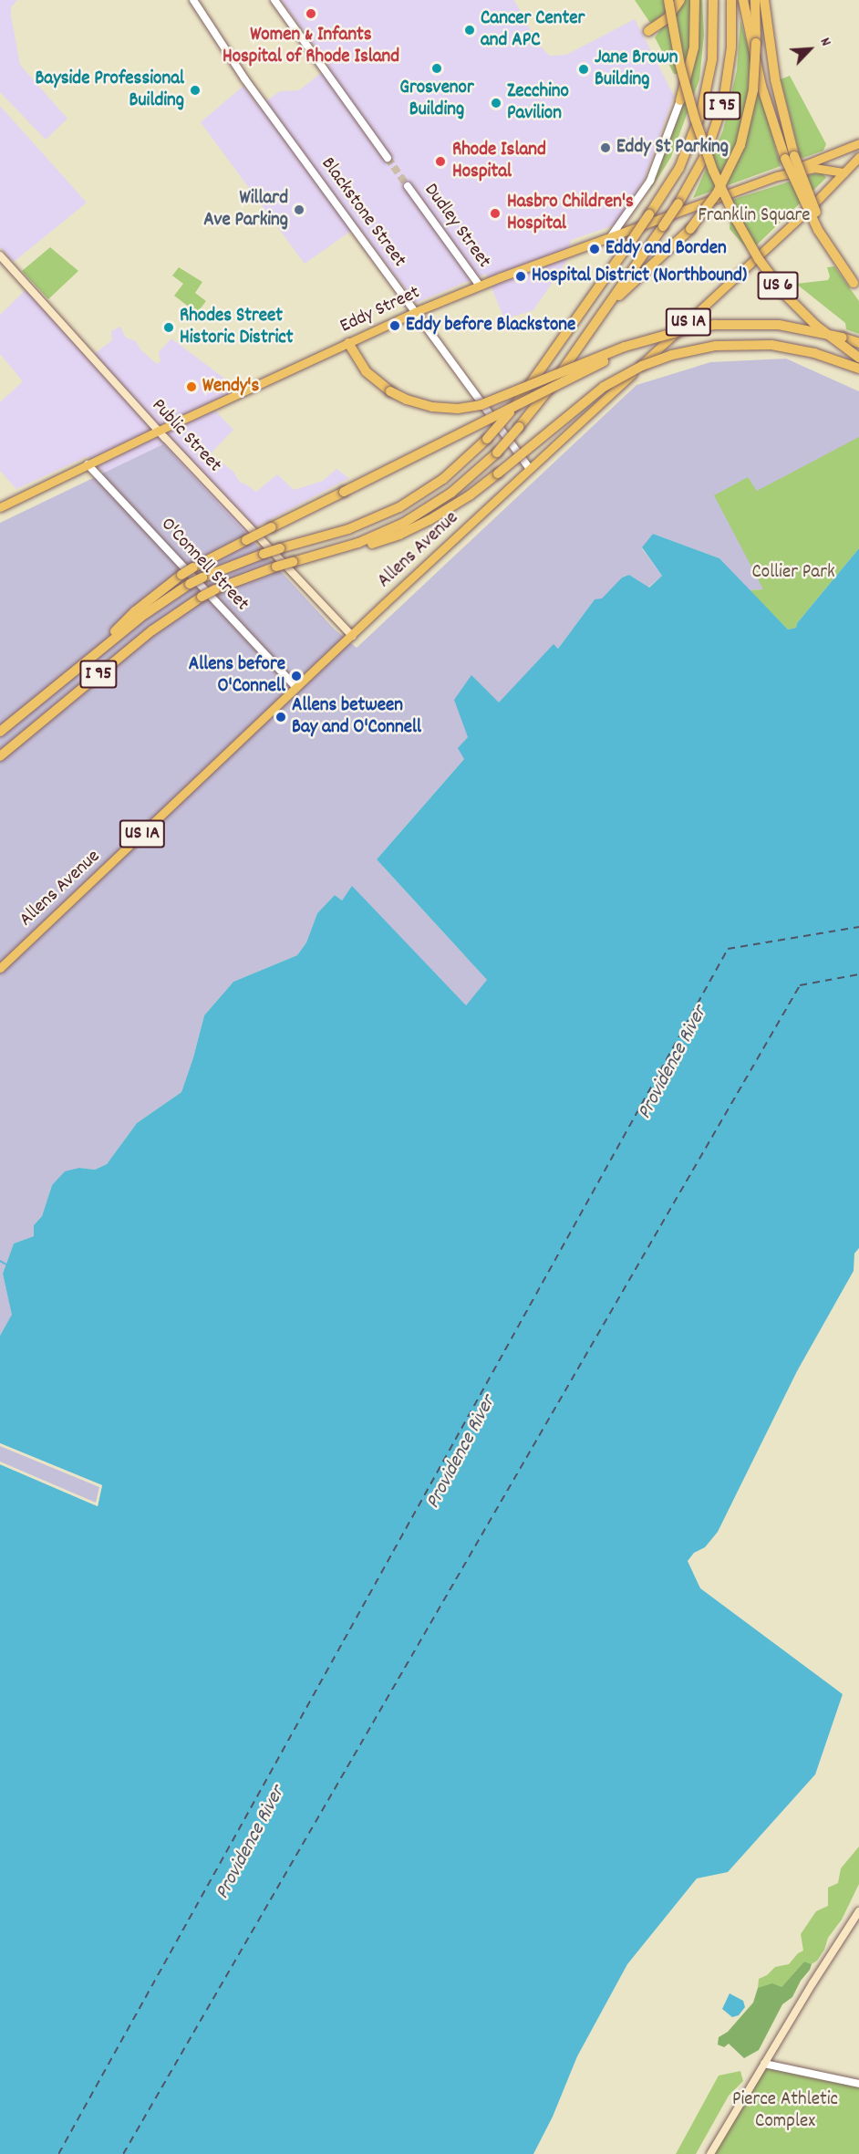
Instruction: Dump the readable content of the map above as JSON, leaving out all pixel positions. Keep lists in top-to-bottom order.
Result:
{
  "streets": {
    "highway": ["I 95", "US 6"],
    "main road": [
      "Eddy Street",
      "US 1A",
      "Public Street",
      "Allens Avenue"
    ],
    "street": ["Blackstone Street", "Dudley Street", "O'Connell Street"]
  },
  "crossings": [
    ["Blackstone Street", "Eddy Street"],
    ["Blackstone Street", "Allens Avenue"],
    ["Dudley Street", "Eddy Street"],
    ["Eddy Street", "Public Street"],
    ["Eddy Street", "Allens Avenue"],
    ["Eddy Street", "O'Connell Street"],
    ["Public Street", "Allens Avenue"],
    ["Allens Avenue", "O'Connell Street"]
  ],
  "water": ["Providence River"],
  "parks": ["Franklin Square", "Collier Park", "Pierce Athletic Complex"],
  "places": [
    "Women & Infants Hospital of Rhode Island",
    "Cancer Center and APC",
    "Grosvenor Building",
    "Jane Brown Building",
    "Bayside Professional Building",
    "Zecchino Pavilion",
    "Eddy St Parking",
    "Rhode Island Hospital",
    "Willard Ave Parking",
    "Hasbro Children's Hospital",
    "Eddy and Borden",
    "Hospital District (Northbound)",
    "Eddy before Blackstone",
    "Rhodes Street Historic District",
    "Wendy's",
    "Allens before O'Connell",
    "Allens between Bay and O'Connell"
  ],
  "north": "top right"
}
